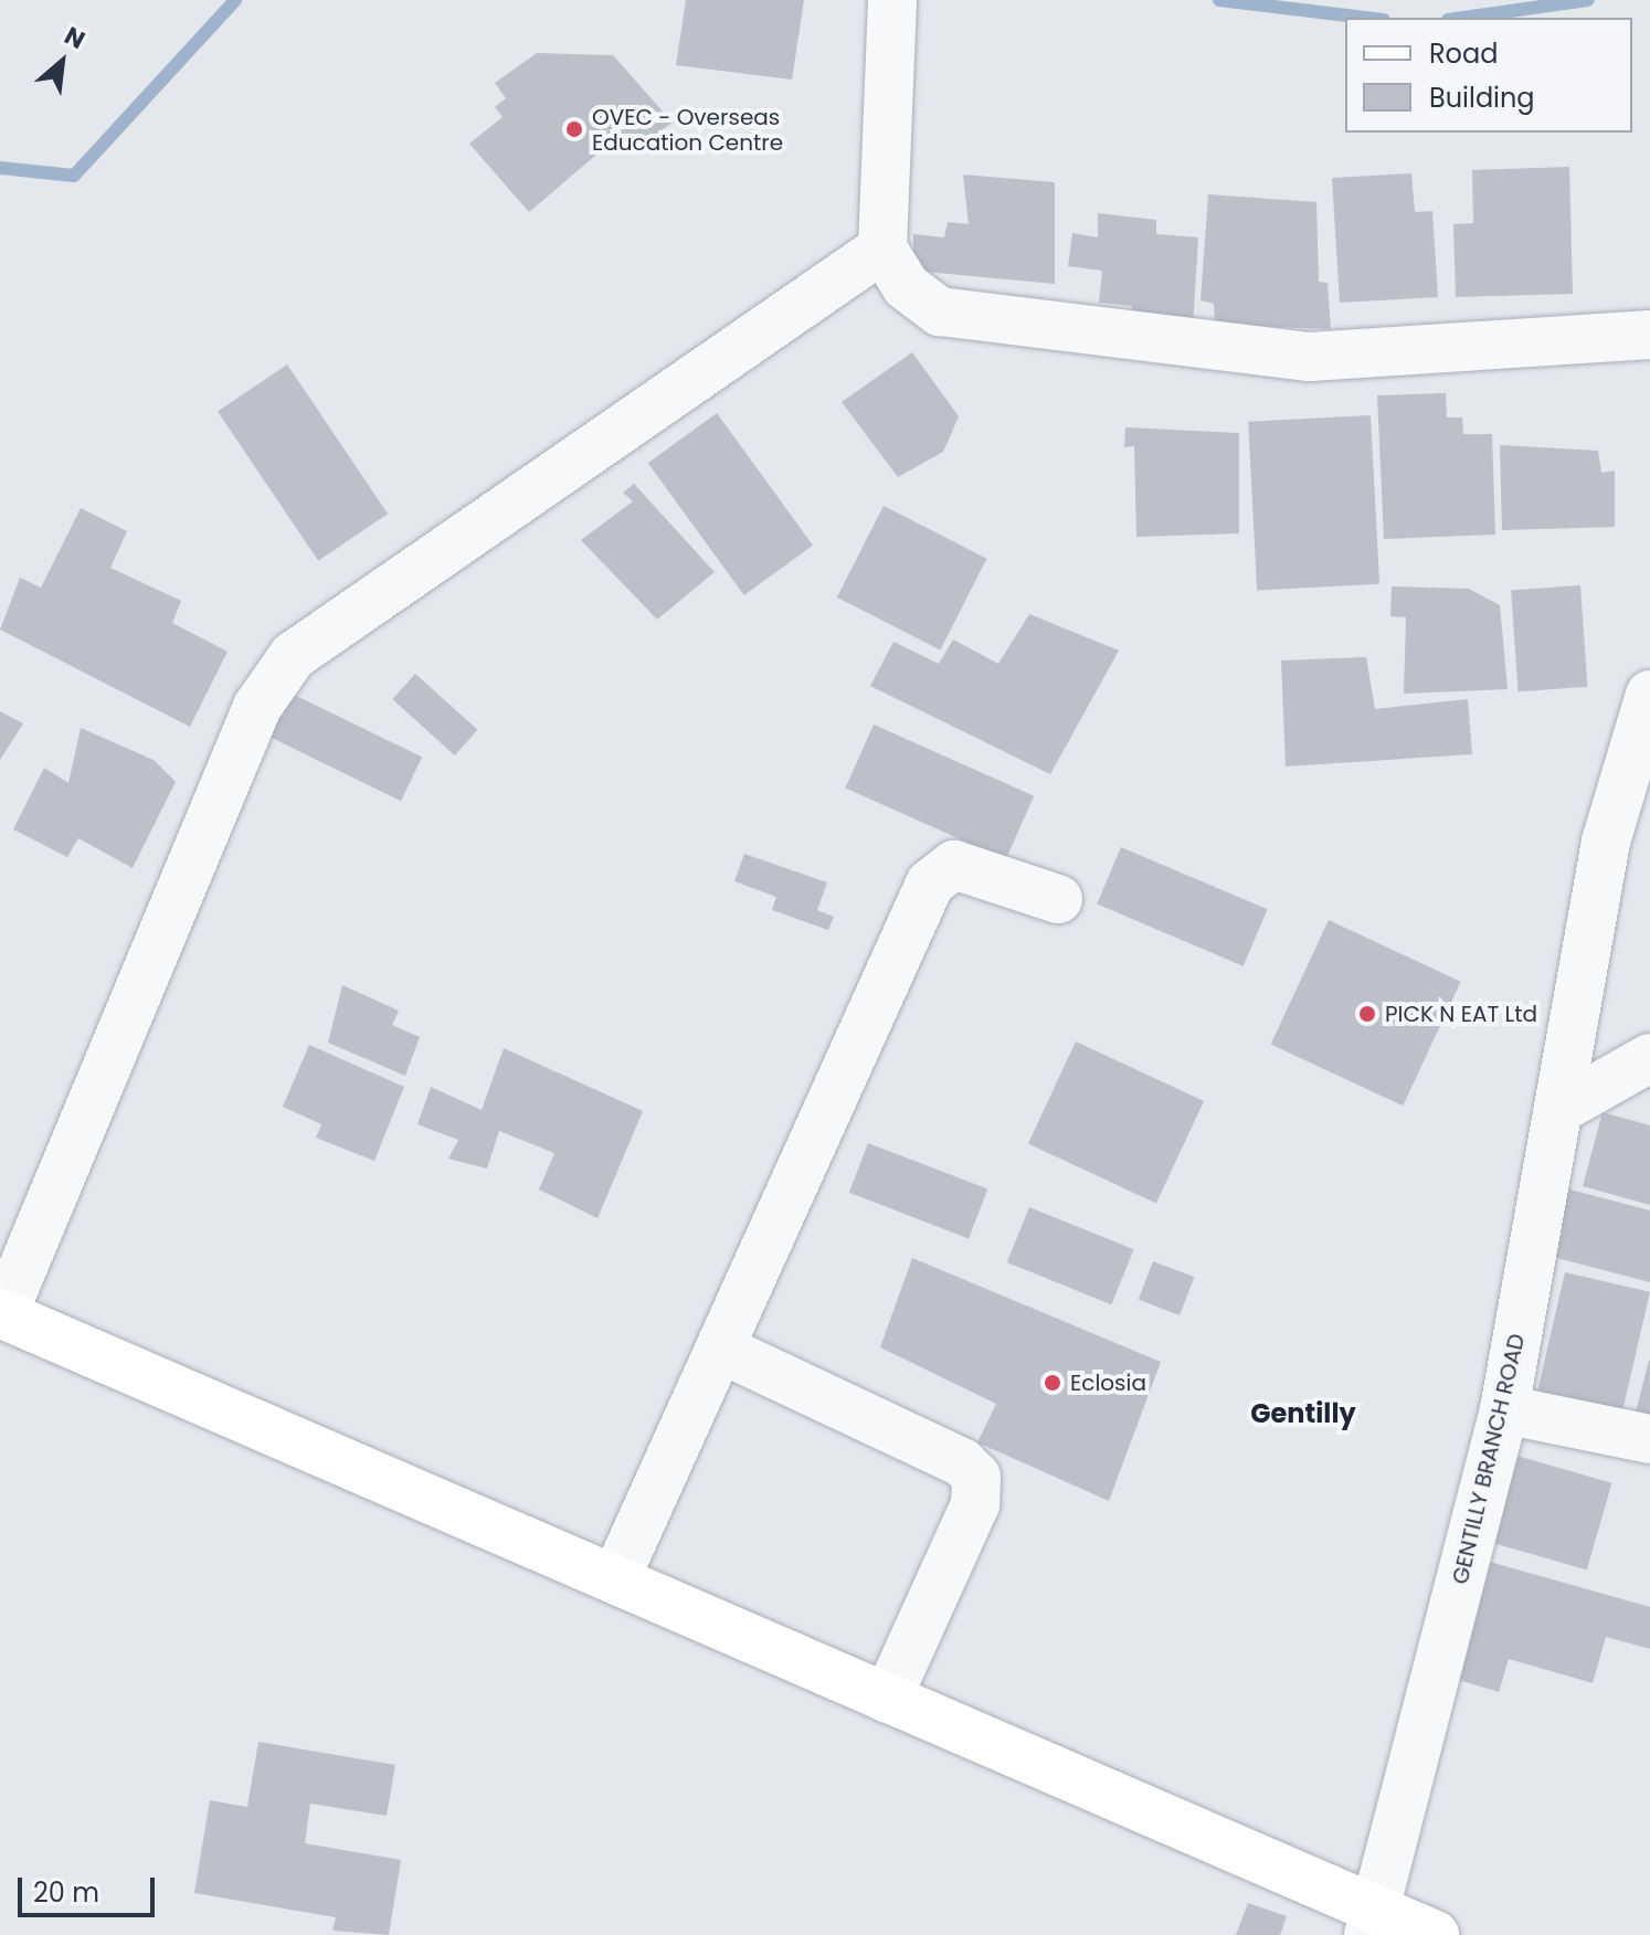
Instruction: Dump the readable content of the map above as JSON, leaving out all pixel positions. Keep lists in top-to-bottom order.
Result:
{
  "streets": {
    "street": ["GENTILLY BRANCH ROAD"]
  },
  "districts": ["Gentilly"],
  "places": ["OVEC - Overseas Education Centre", "PICK N EAT Ltd", "Eclosia"],
  "legend": ["Road", "Building"],
  "scale_bar": "20 m",
  "north": "top right"
}
